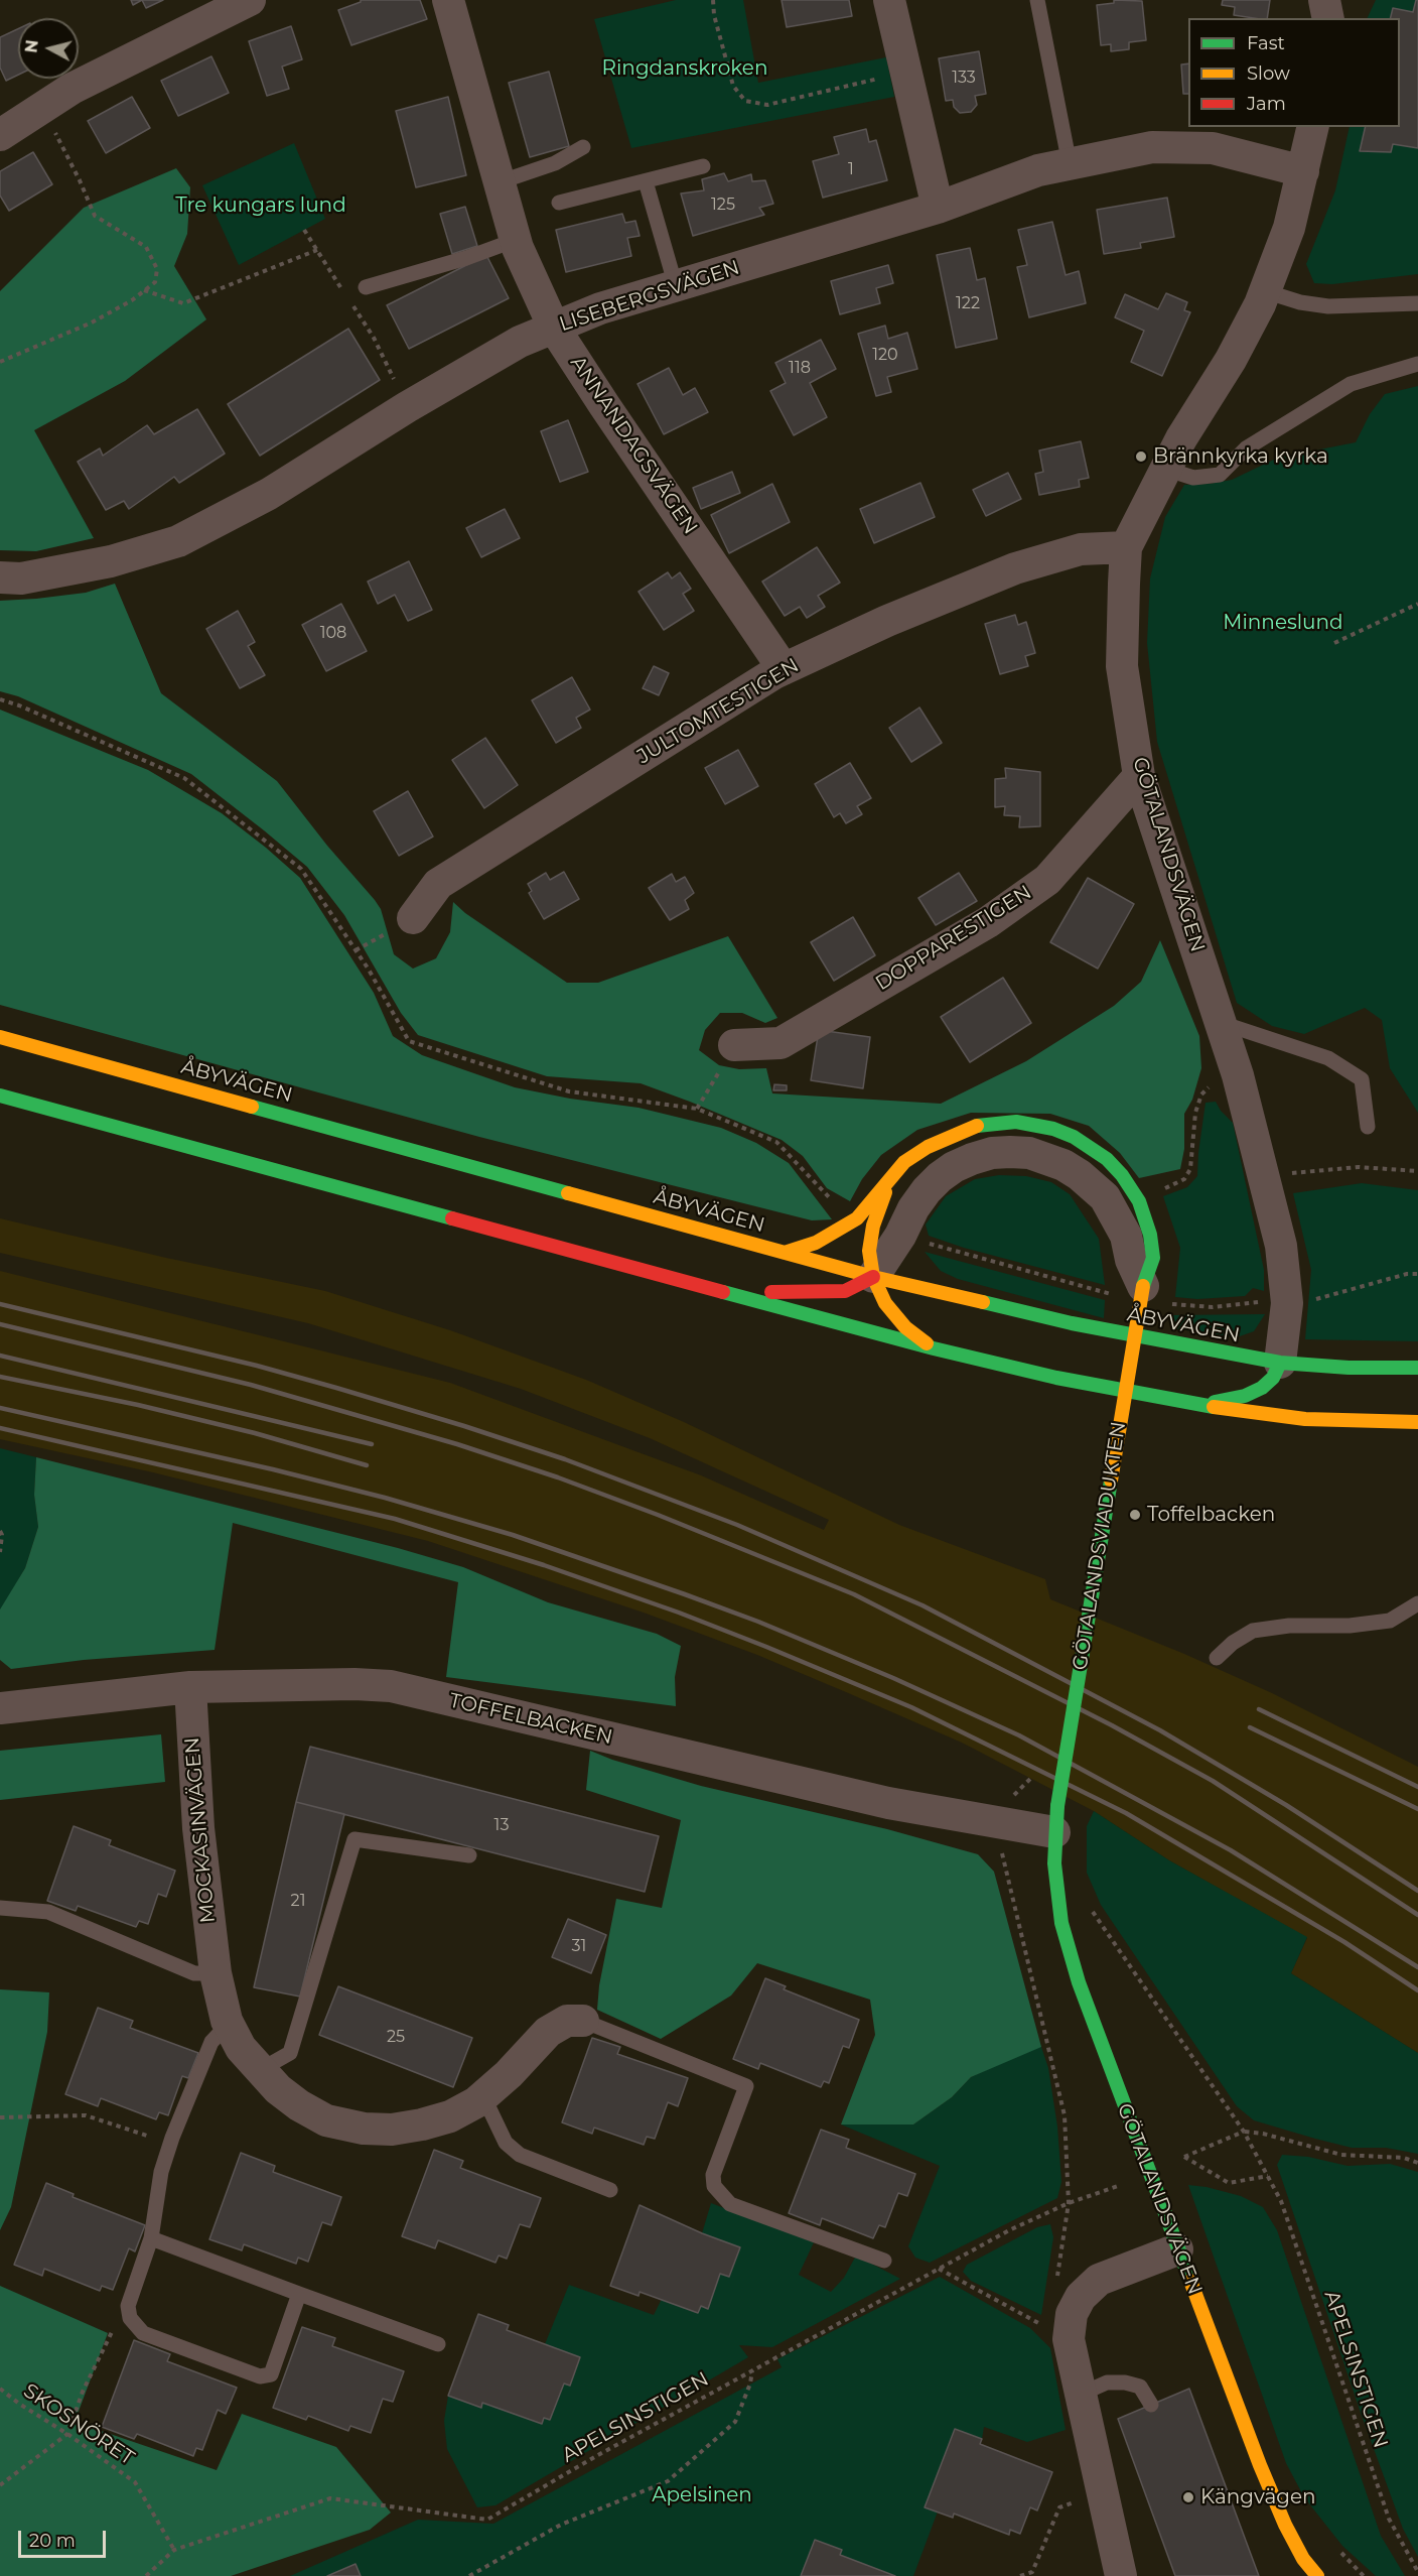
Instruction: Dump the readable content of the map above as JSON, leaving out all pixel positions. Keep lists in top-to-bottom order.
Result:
{
  "streets": {
    "street": [
      "LISEBERGSVÄGEN",
      "ANNANDAGSVÄGEN",
      "JULTOMTESTIGEN",
      "GÖTALANDSVÄGEN",
      "DOPPARESTIGEN",
      "ÅBYVÄGEN",
      "GÖTALANDSVIADUKTEN",
      "TOFFELBACKEN",
      "MOCKASINVÄGEN"
    ],
    "path": ["APELSINSTIGEN", "SKOSNÖRET"]
  },
  "crossings": [
    ["LISEBERGSVÄGEN", "ANNANDAGSVÄGEN"],
    ["LISEBERGSVÄGEN", "GÖTALANDSVÄGEN"],
    ["ANNANDAGSVÄGEN", "JULTOMTESTIGEN"],
    ["JULTOMTESTIGEN", "GÖTALANDSVÄGEN"],
    ["GÖTALANDSVÄGEN", "DOPPARESTIGEN"],
    ["GÖTALANDSVÄGEN", "ÅBYVÄGEN"],
    ["GÖTALANDSVÄGEN", "GÖTALANDSVIADUKTEN"],
    ["GÖTALANDSVÄGEN", "TOFFELBACKEN"],
    ["ÅBYVÄGEN", "GÖTALANDSVIADUKTEN"],
    ["GÖTALANDSVIADUKTEN", "TOFFELBACKEN"],
    ["TOFFELBACKEN", "MOCKASINVÄGEN"],
    ["APELSINSTIGEN", "SKOSNÖRET"]
  ],
  "parks": [
    "Ringdanskroken",
    "Tre kungars lund",
    "Minneslund",
    "Apelsinen"
  ],
  "places": ["Brännkyrka kyrka", "Toffelbacken", "Kängvägen"],
  "house_numbers": [
    "133",
    "1",
    "125",
    "122",
    "120",
    "118",
    "108",
    "13",
    "21",
    "31",
    "25"
  ],
  "legend": ["Fast", "Slow", "Jam"],
  "scale_bar": "20 m",
  "north": "left"
}
